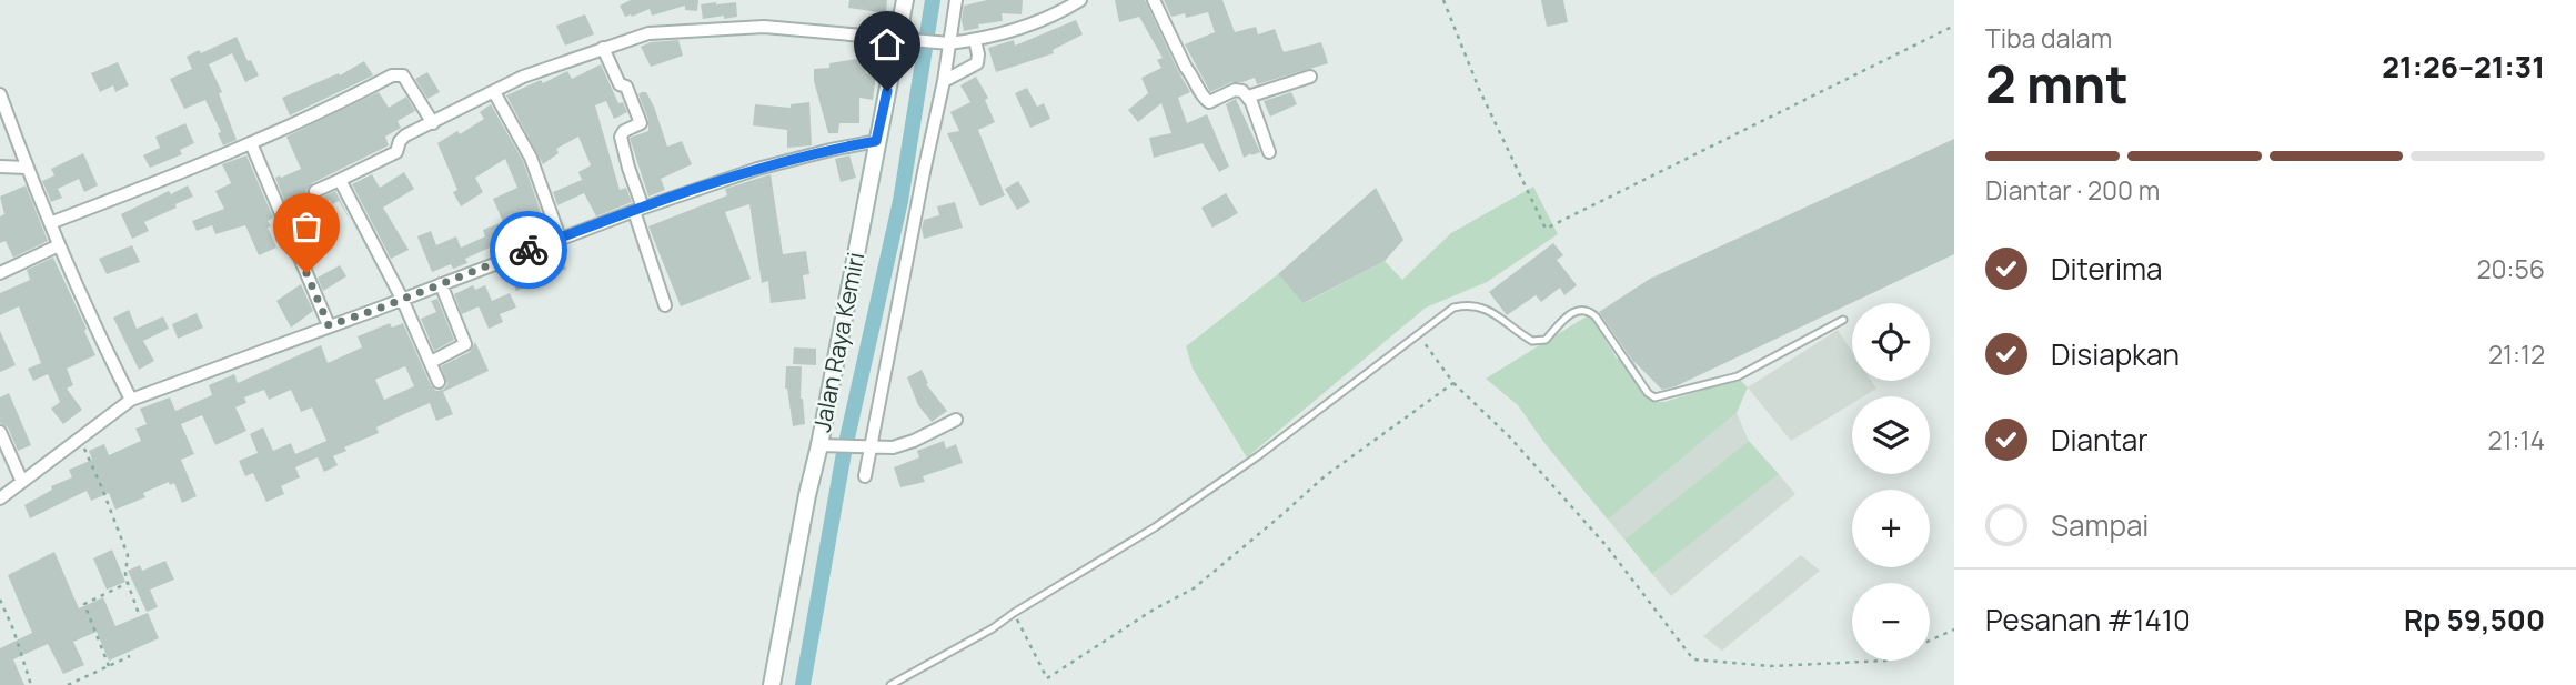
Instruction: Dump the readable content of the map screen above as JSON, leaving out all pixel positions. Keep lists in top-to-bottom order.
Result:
{
  "streets": {
    "main road": ["Jalan Raya Kemiri"]
  },
  "page": {
    "heading": ["2 mnt", "Tiba dalam", "21:26–21:31"],
    "panel": ["Pesanan #1410", "Rp 59,500"],
    "bar": "Diantar · 200 m",
    "list": [
      ["Diterima", "20:56"],
      ["Disiapkan", "21:12"],
      ["Diantar", "21:14"],
      "Sampai"
    ],
    "map_buttons": ["+", "−"]
  }
}
